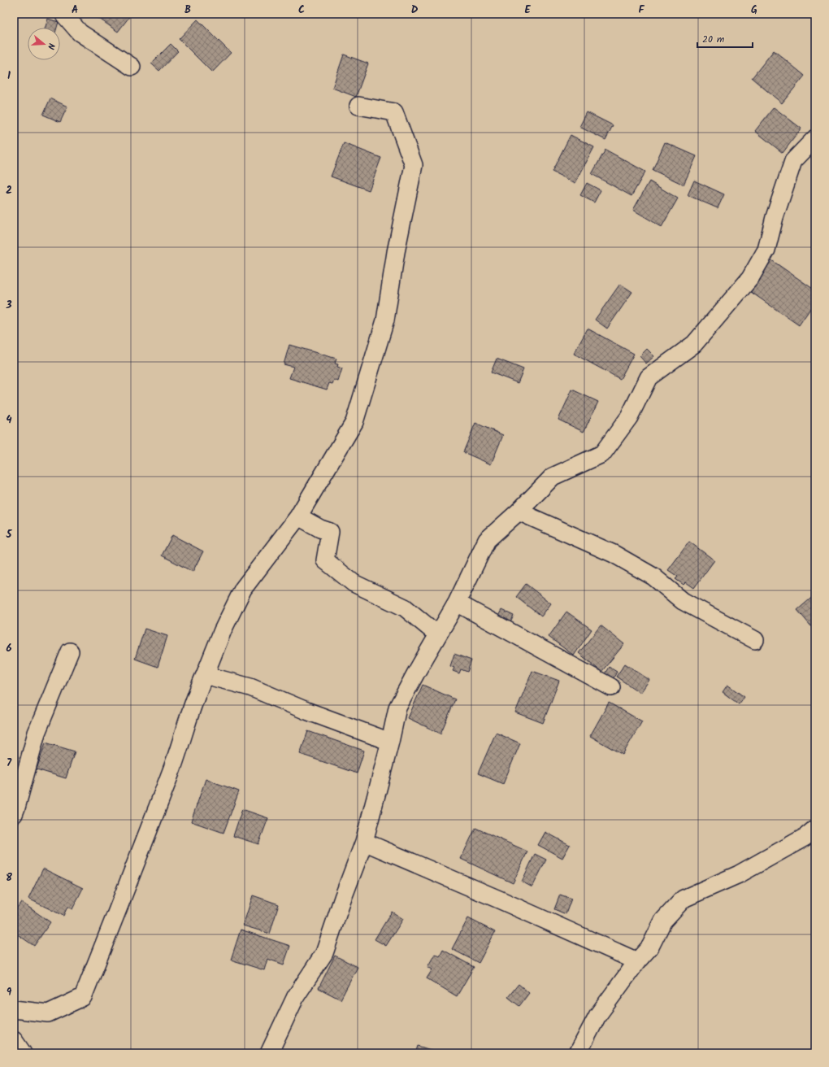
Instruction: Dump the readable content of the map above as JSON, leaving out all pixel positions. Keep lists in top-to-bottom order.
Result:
{
  "scale_bar": "20 m",
  "north": "right",
  "grid": {
    "columns": [
      "A",
      "B",
      "C",
      "D",
      "E",
      "F",
      "G"
    ],
    "rows": [
      "1",
      "2",
      "3",
      "4",
      "5",
      "6",
      "7",
      "8",
      "9"
    ]
  }
}
